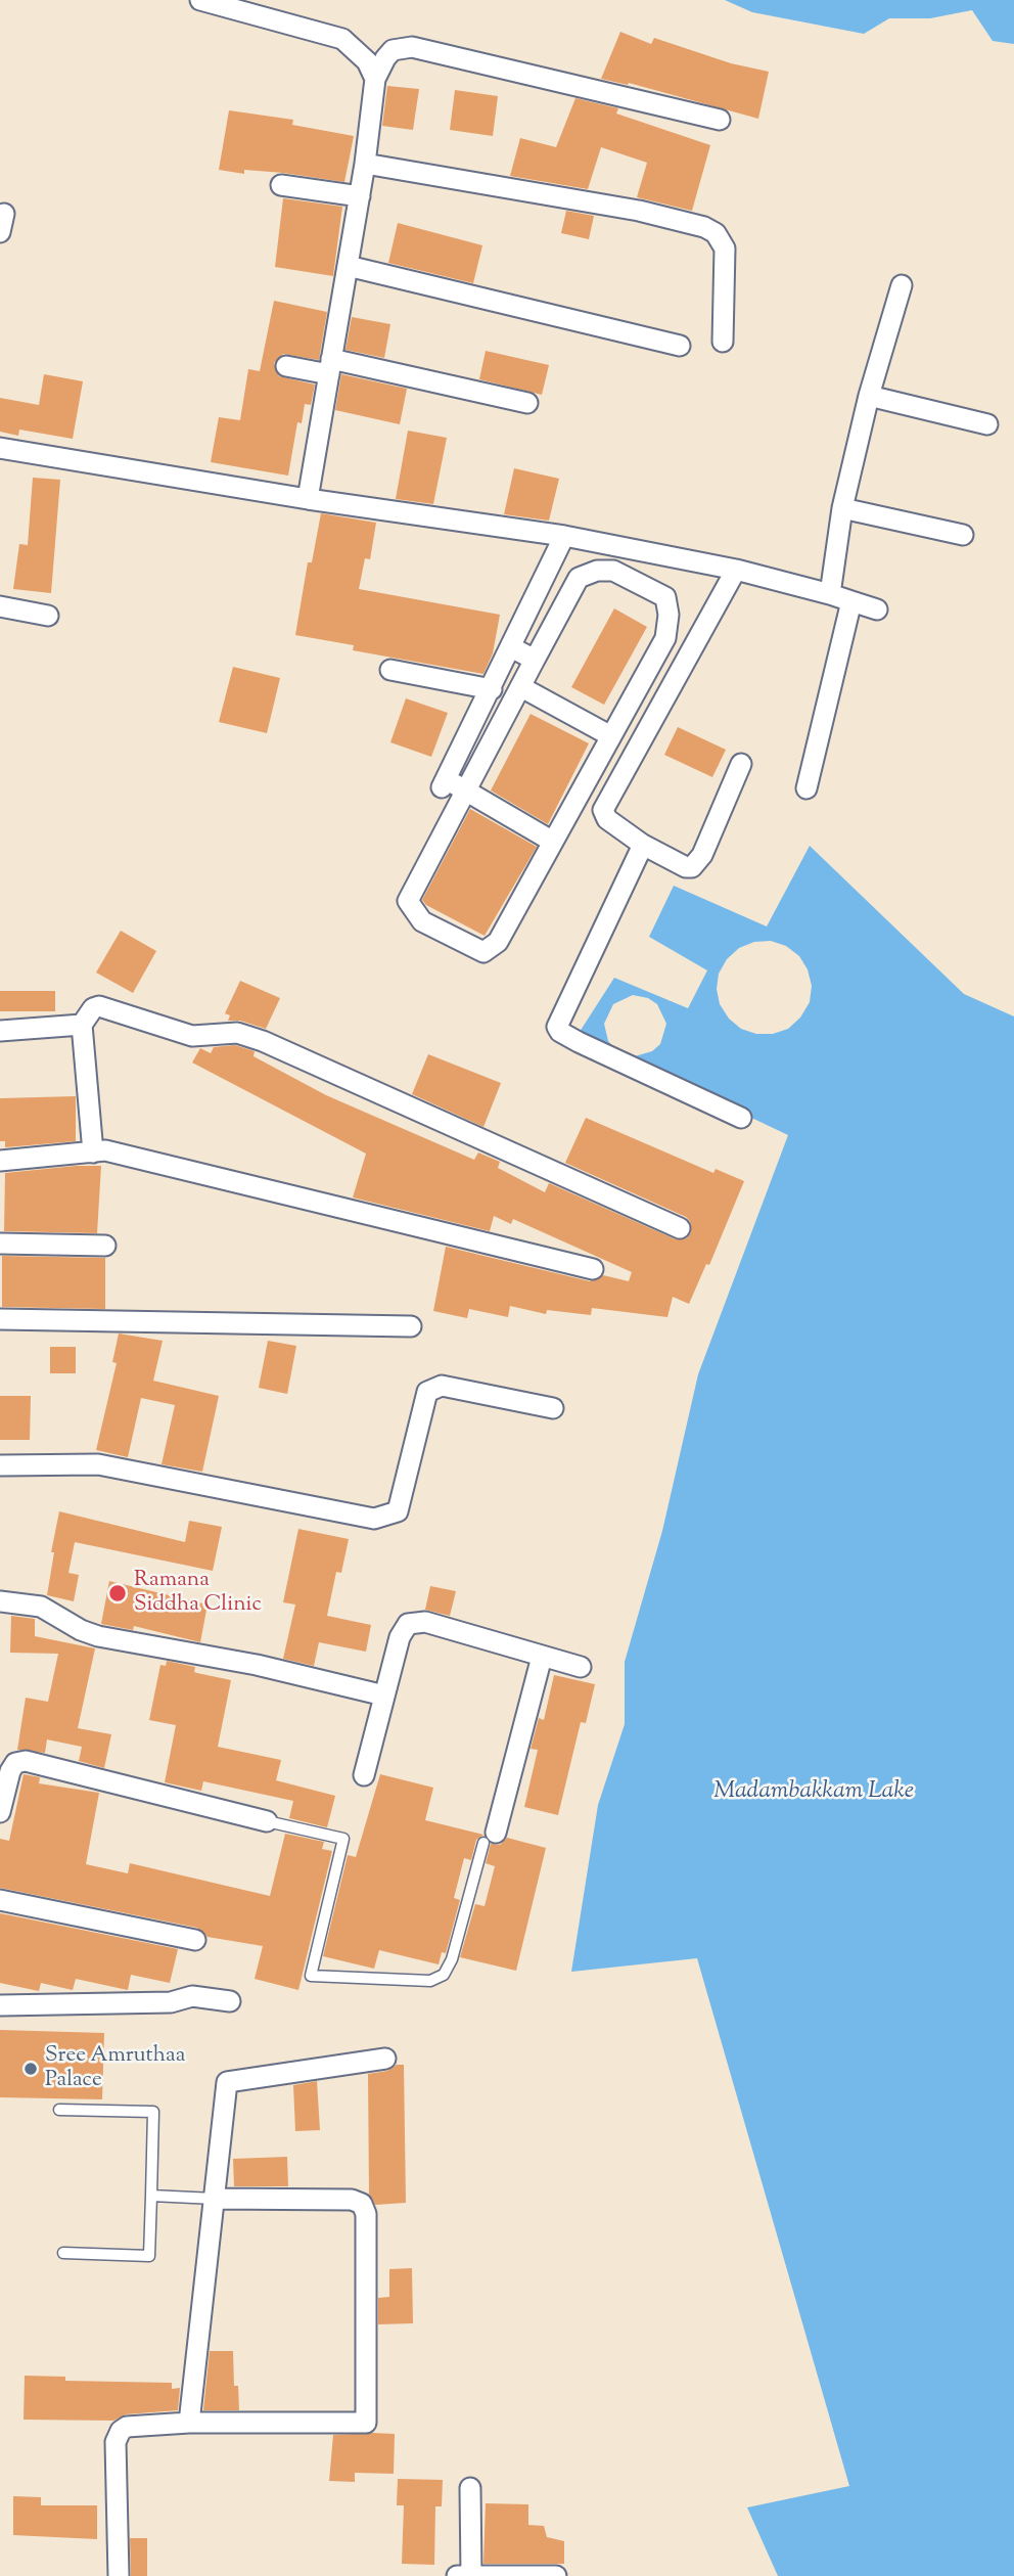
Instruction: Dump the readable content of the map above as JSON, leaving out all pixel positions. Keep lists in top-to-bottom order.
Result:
{
  "water": ["Madambakkam Lake"],
  "places": ["Ramana Siddha Clinic", "Sree Amruthaa Palace"]
}
